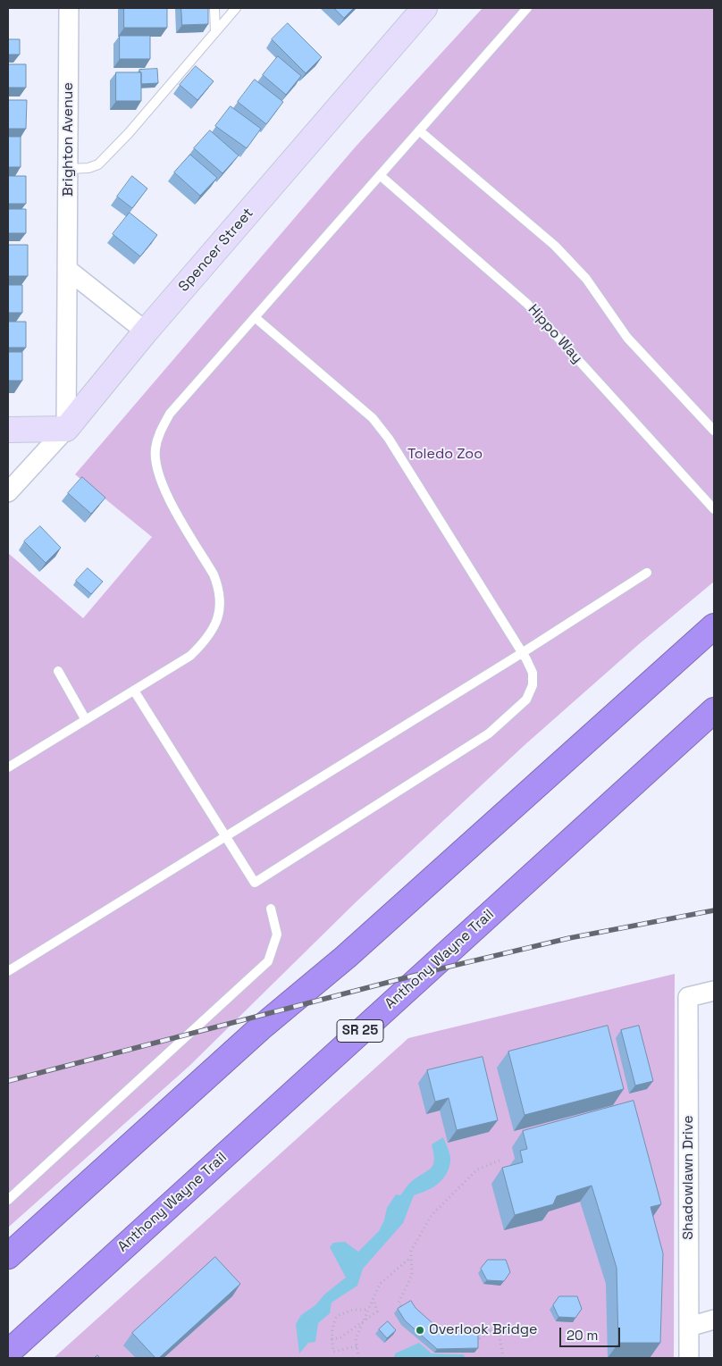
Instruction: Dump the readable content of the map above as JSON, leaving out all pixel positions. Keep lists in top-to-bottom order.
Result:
{
  "streets": {
    "highway": ["Anthony Wayne Trail", "SR 25"],
    "street": ["Brighton Avenue", "Spencer Street", "Shadowlawn Drive"],
    "lane": ["Hippo Way"]
  },
  "crossings": [
    ["Brighton Avenue", "Spencer Street"]
  ],
  "parks": ["Toledo Zoo"],
  "places": ["Overlook Bridge"],
  "scale_bar": "20 m"
}
